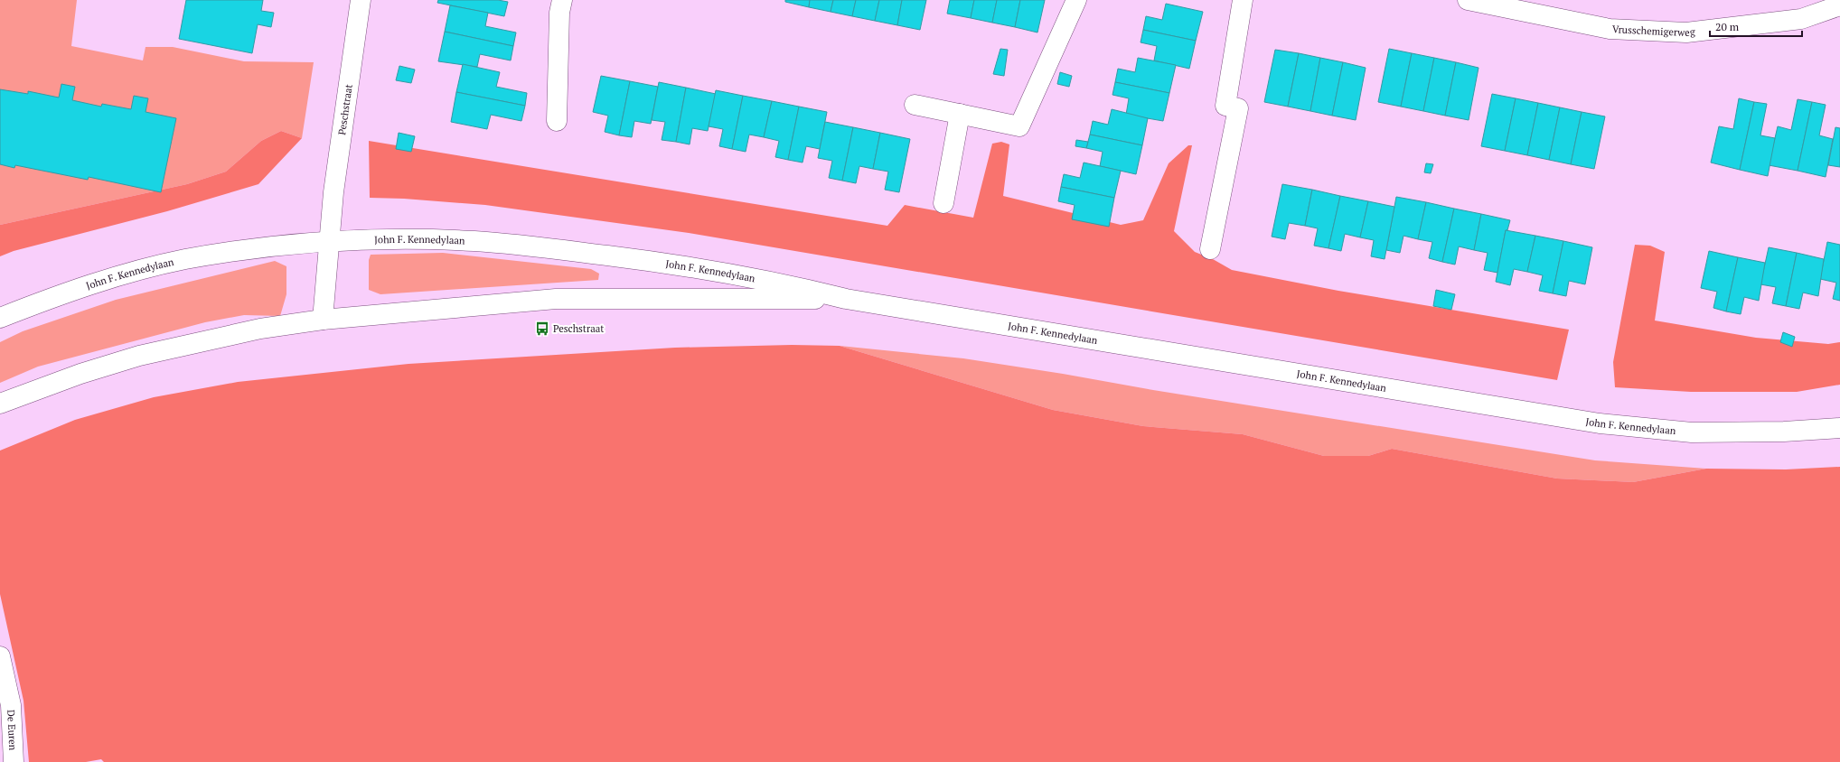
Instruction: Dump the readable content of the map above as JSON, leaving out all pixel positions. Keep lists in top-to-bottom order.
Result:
{
  "streets": {
    "street": [
      "Vrusschemigerweg",
      "Peschstraat",
      "John F. Kennedylaan",
      "De Euren"
    ]
  },
  "crossings": [
    ["Peschstraat", "John F. Kennedylaan"]
  ],
  "places": {
    "bus stop": ["Peschstraat"]
  },
  "scale_bar": "20 m"
}
